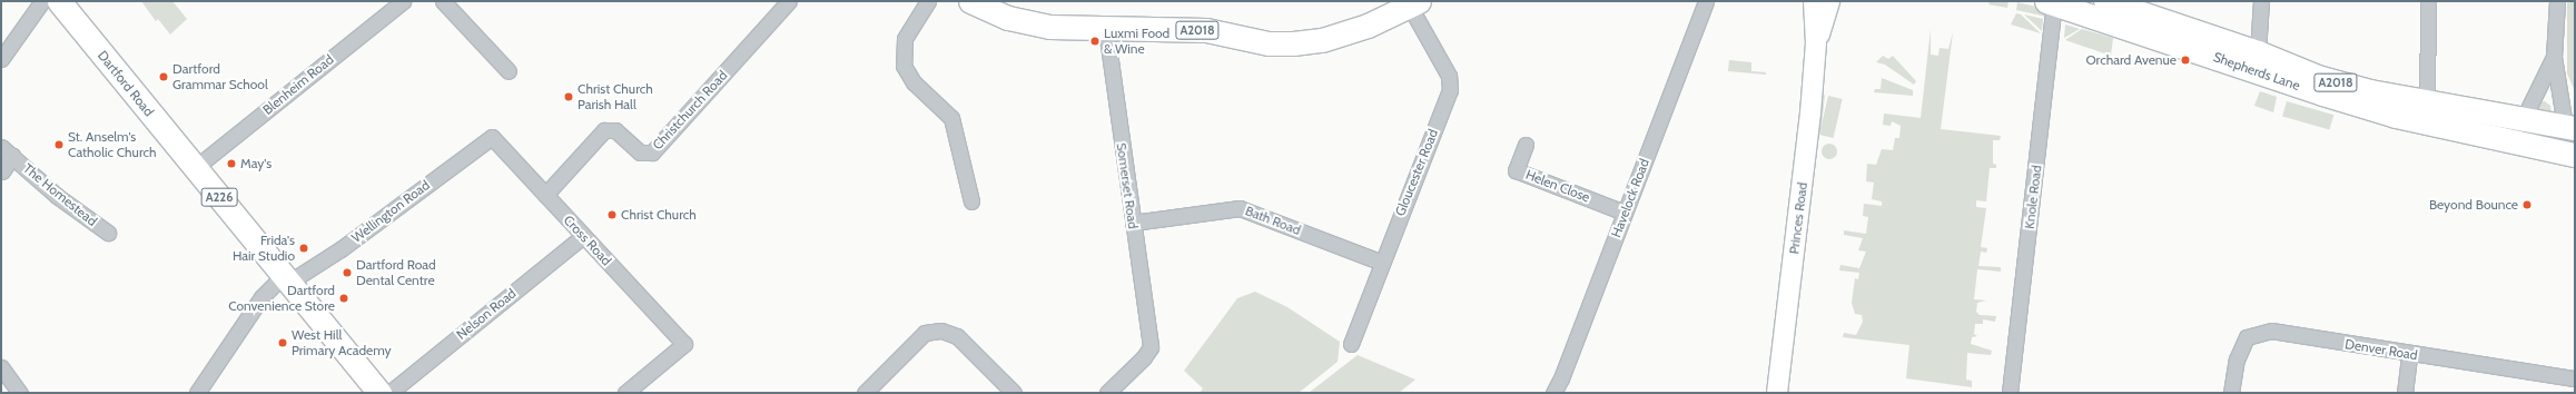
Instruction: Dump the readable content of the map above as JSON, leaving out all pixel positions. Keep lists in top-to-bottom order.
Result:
{
  "streets": {
    "main road": [
      "A2018",
      "Shepherds Lane",
      "Dartford Road",
      "A226",
      "Princes Road"
    ],
    "street": [
      "Blenheim Road",
      "Christchurch Road",
      "Gloucester Road",
      "Somerset Road",
      "Helen Close",
      "The Homestead",
      "Knole Road",
      "Havelock Road",
      "Wellington Road",
      "Bath Road",
      "Cross Road",
      "Nelson Road",
      "Denver Road"
    ]
  },
  "crossings": [
    ["A2018", "Gloucester Road"],
    ["A2018", "Somerset Road"],
    ["Shepherds Lane", "Knole Road"],
    ["Dartford Road", "Blenheim Road"],
    ["Dartford Road", "Wellington Road"],
    ["Christchurch Road", "Cross Road"],
    ["Gloucester Road", "Bath Road"],
    ["Somerset Road", "Bath Road"],
    ["Helen Close", "Havelock Road"],
    ["Wellington Road", "Cross Road"],
    ["Cross Road", "Nelson Road"]
  ],
  "places": [
    "Luxmi Food & Wine",
    "Orchard Avenue",
    "Dartford Grammar School",
    "Christ Church Parish Hall",
    "St. Anselm's Catholic Church",
    "May's",
    "Beyond Bounce",
    "Christ Church",
    "Frida's Hair Studio",
    "Dartford Road Dental Centre",
    "Dartford Convenience Store",
    "West Hill Primary Academy"
  ]
}
